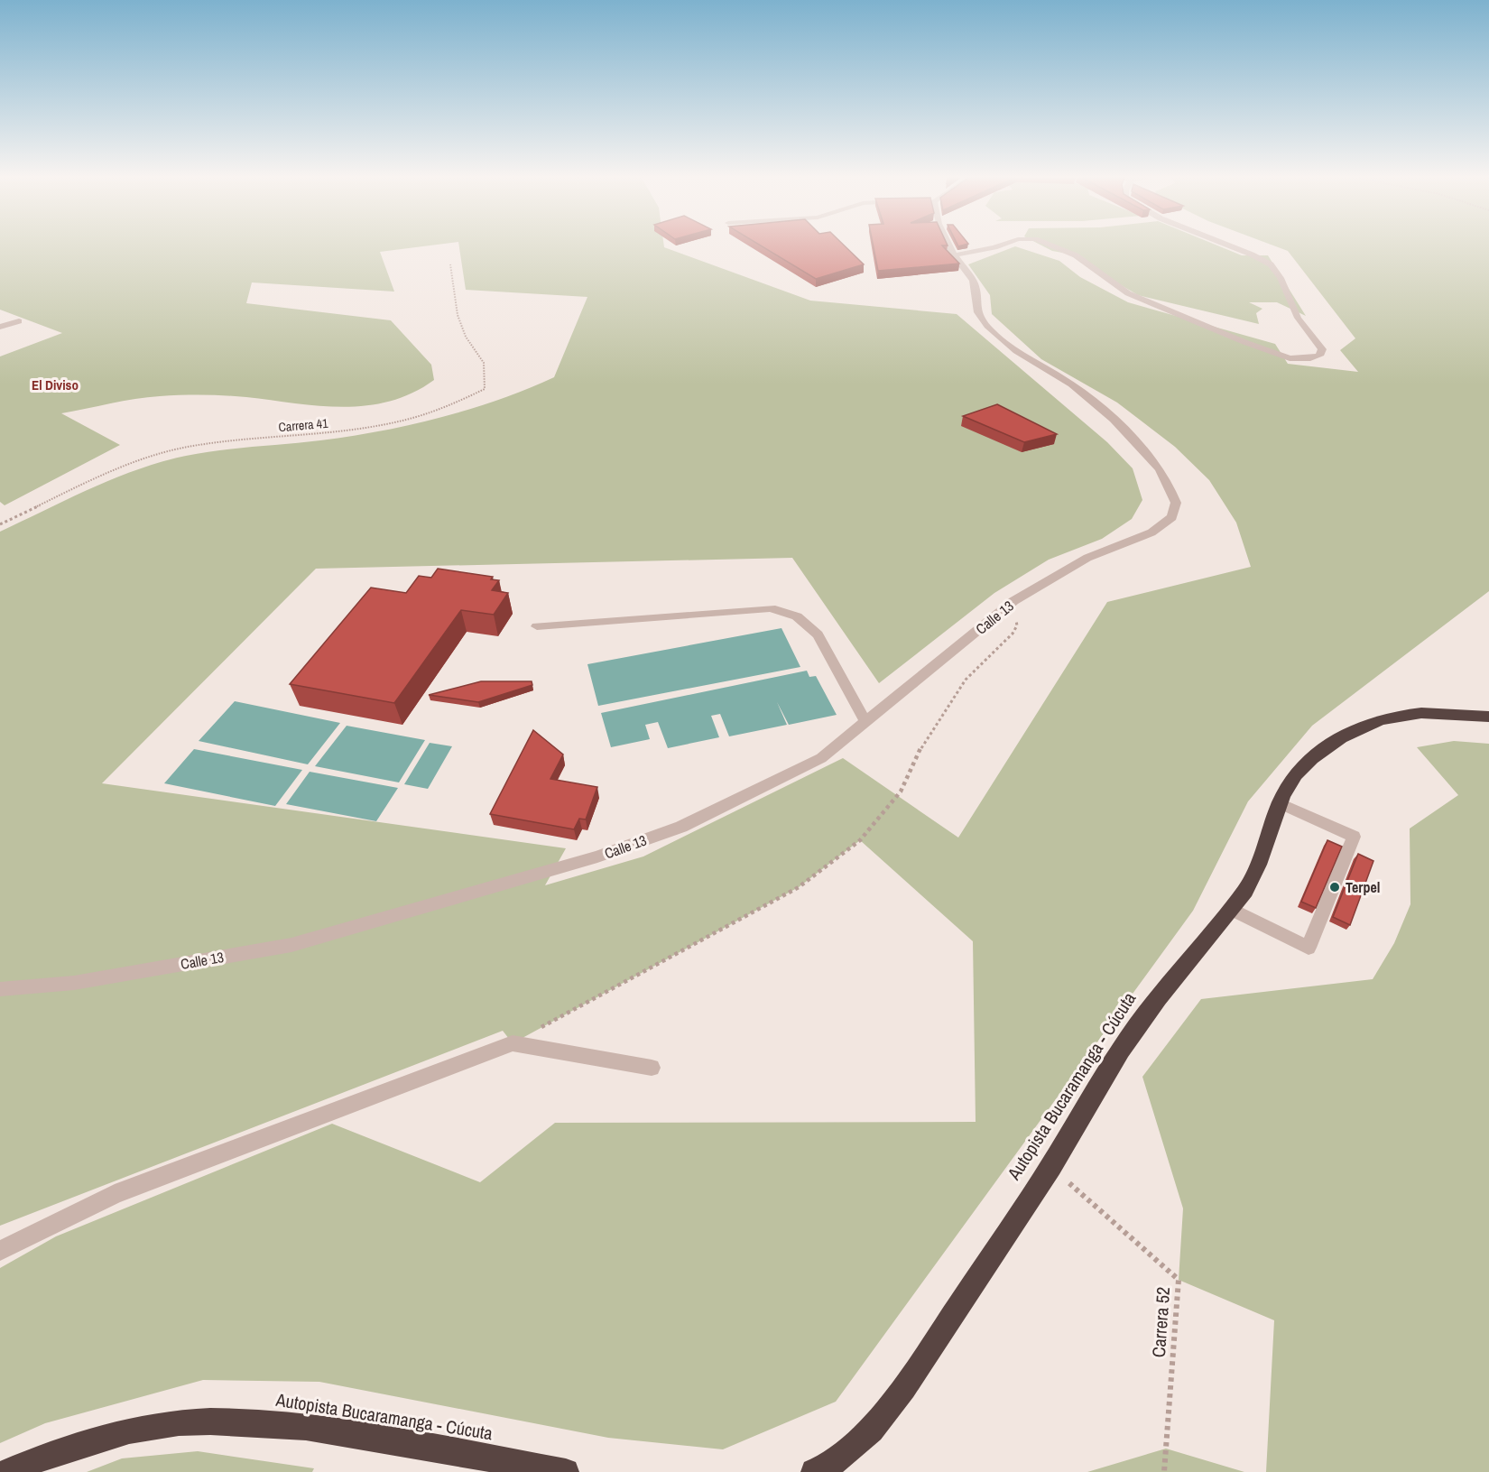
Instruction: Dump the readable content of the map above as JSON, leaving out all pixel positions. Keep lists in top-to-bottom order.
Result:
{
  "streets": {
    "highway": ["Autopista Bucaramanga - Cúcuta"],
    "street": ["Calle 13"],
    "path": ["Carrera 41", "Carrera 52"]
  },
  "crossings": [
    ["Autopista Bucaramanga - Cúcuta", "Carrera 52"]
  ],
  "districts": ["El Diviso"],
  "places": ["Terpel"]
}
